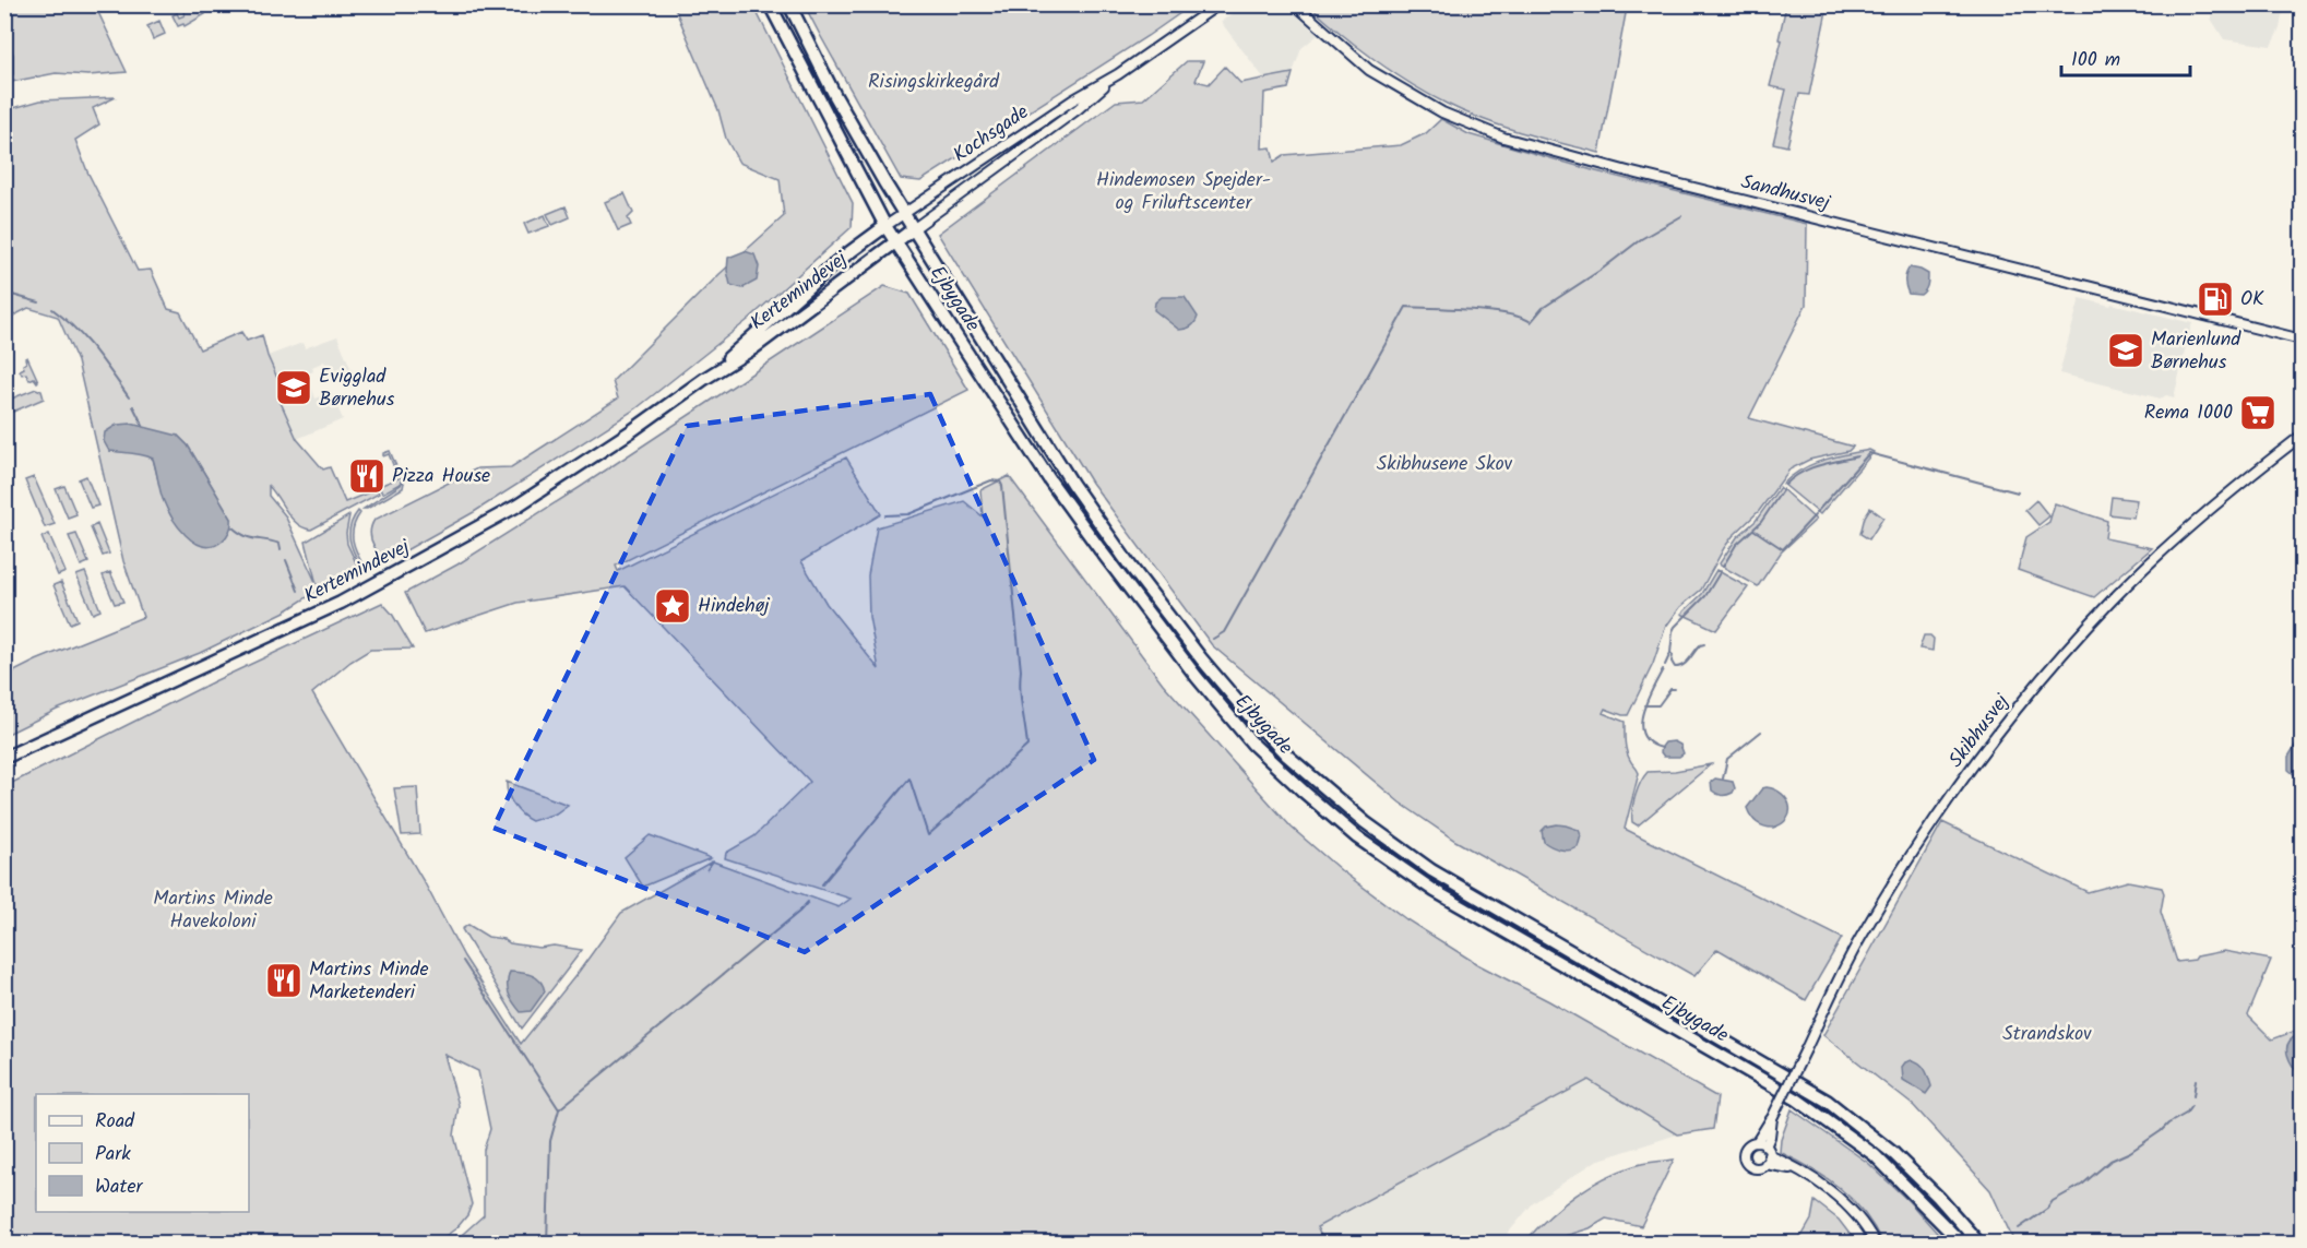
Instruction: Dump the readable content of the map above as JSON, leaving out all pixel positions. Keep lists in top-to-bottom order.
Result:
{
  "streets": {
    "main road": ["Kertemindevej", "Ejbygade"],
    "street": ["Kochsgade", "Sandhusvej", "Skibhusvej"]
  },
  "crossings": [
    ["Kochsgade", "Kertemindevej"],
    ["Kochsgade", "Ejbygade"],
    ["Kertemindevej", "Ejbygade"]
  ],
  "parks": [
    "Risingskirkegård",
    "Hindemosen Spejder- og Friluftscenter",
    "Skibhusene Skov",
    "Martins Minde Havekoloni",
    "Strandskov"
  ],
  "places": {
    "fuel station": ["OK"],
    "school or university": ["Marienlund Børnehus", "Evigglad Børnehus"],
    "supermarket": ["Rema 1000"],
    "restaurant": ["Pizza House", "Martins Minde Marketenderi"],
    "place": ["Hindehøj"]
  },
  "legend": ["Road", "Park", "Water"],
  "scale_bar": "100 m"
}
